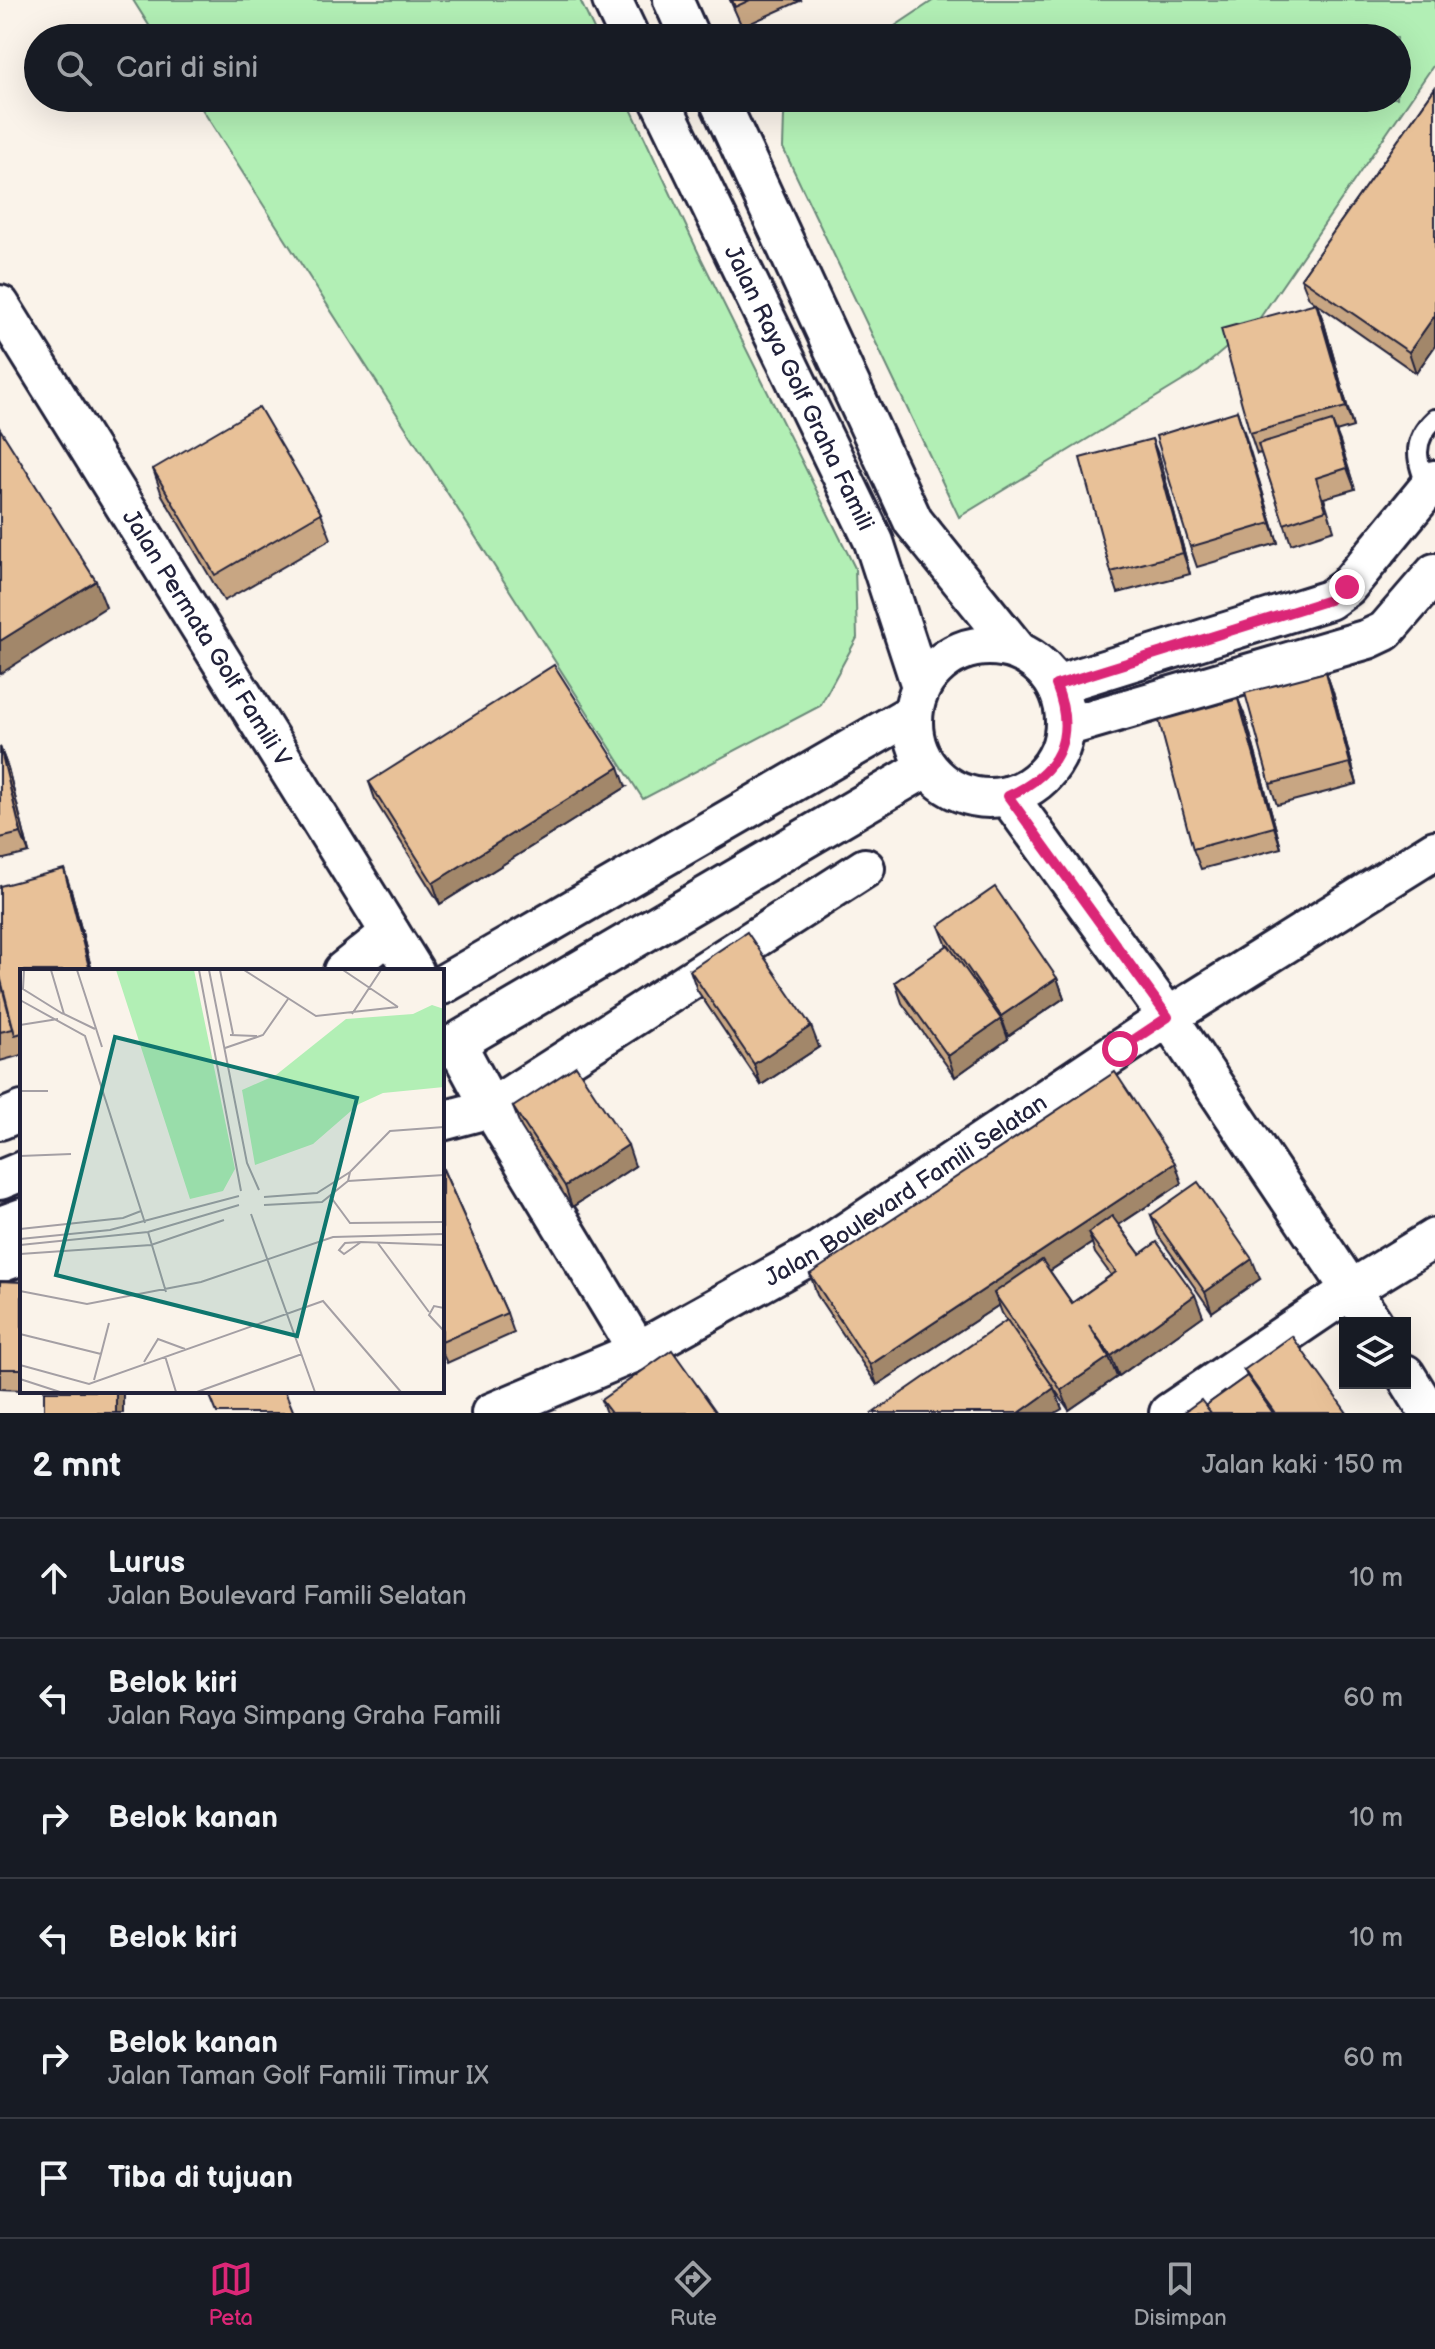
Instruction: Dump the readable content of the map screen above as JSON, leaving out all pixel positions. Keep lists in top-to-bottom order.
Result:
{
  "streets": {
    "street": ["Jalan Raya Golf Graha Famili", "Jalan Permata Golf Famili V", "Jalan Boulevard Famili Selatan"]
  },
  "page": {
    "search": "Cari di sini",
    "heading": ["2 mnt", "Jalan kaki · 150 m"],
    "list": [
      ["Lurus", "Jalan Boulevard Famili Selatan", "10 m"],
      ["Belok kiri", "Jalan Raya Simpang Graha Famili", "60 m"],
      ["Belok kanan", "10 m"],
      ["Belok kiri", "10 m"],
      ["Belok kanan", "Jalan Taman Golf Famili Timur IX", "60 m"],
      "Tiba di tujuan"
    ],
    "nav": ["Peta", "Rute", "Disimpan"]
  }
}
